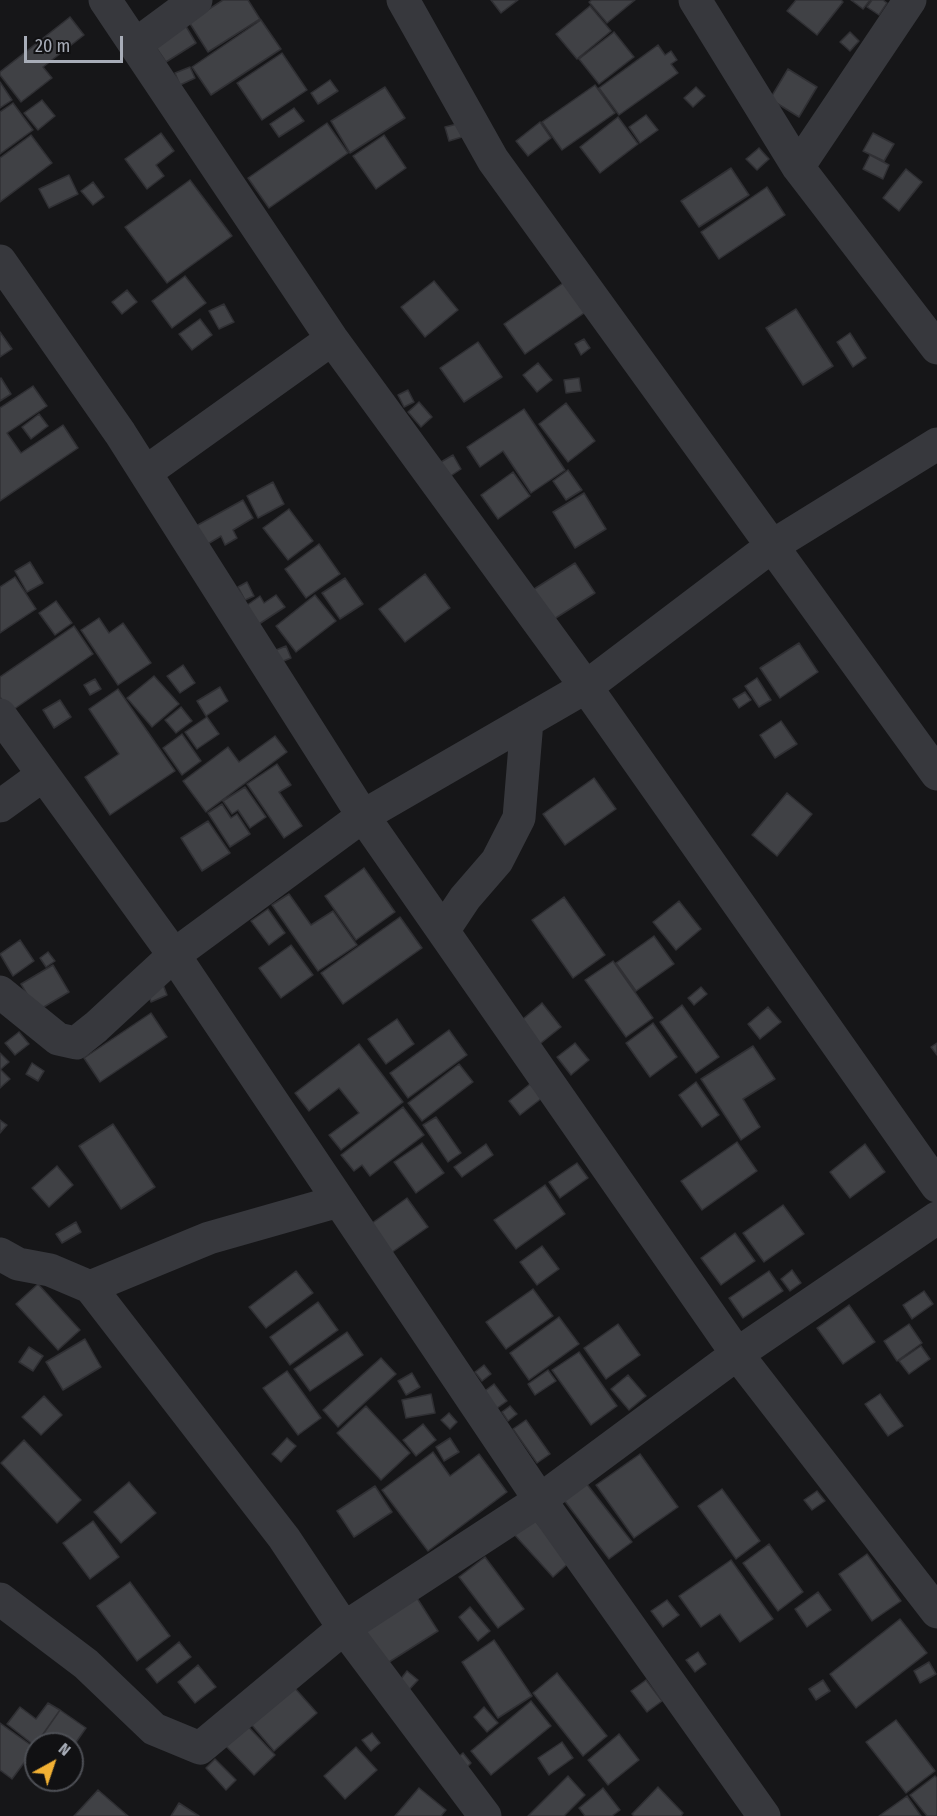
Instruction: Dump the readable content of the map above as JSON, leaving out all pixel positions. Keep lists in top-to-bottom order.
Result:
{
  "scale_bar": "20 m",
  "north": "top right"
}
